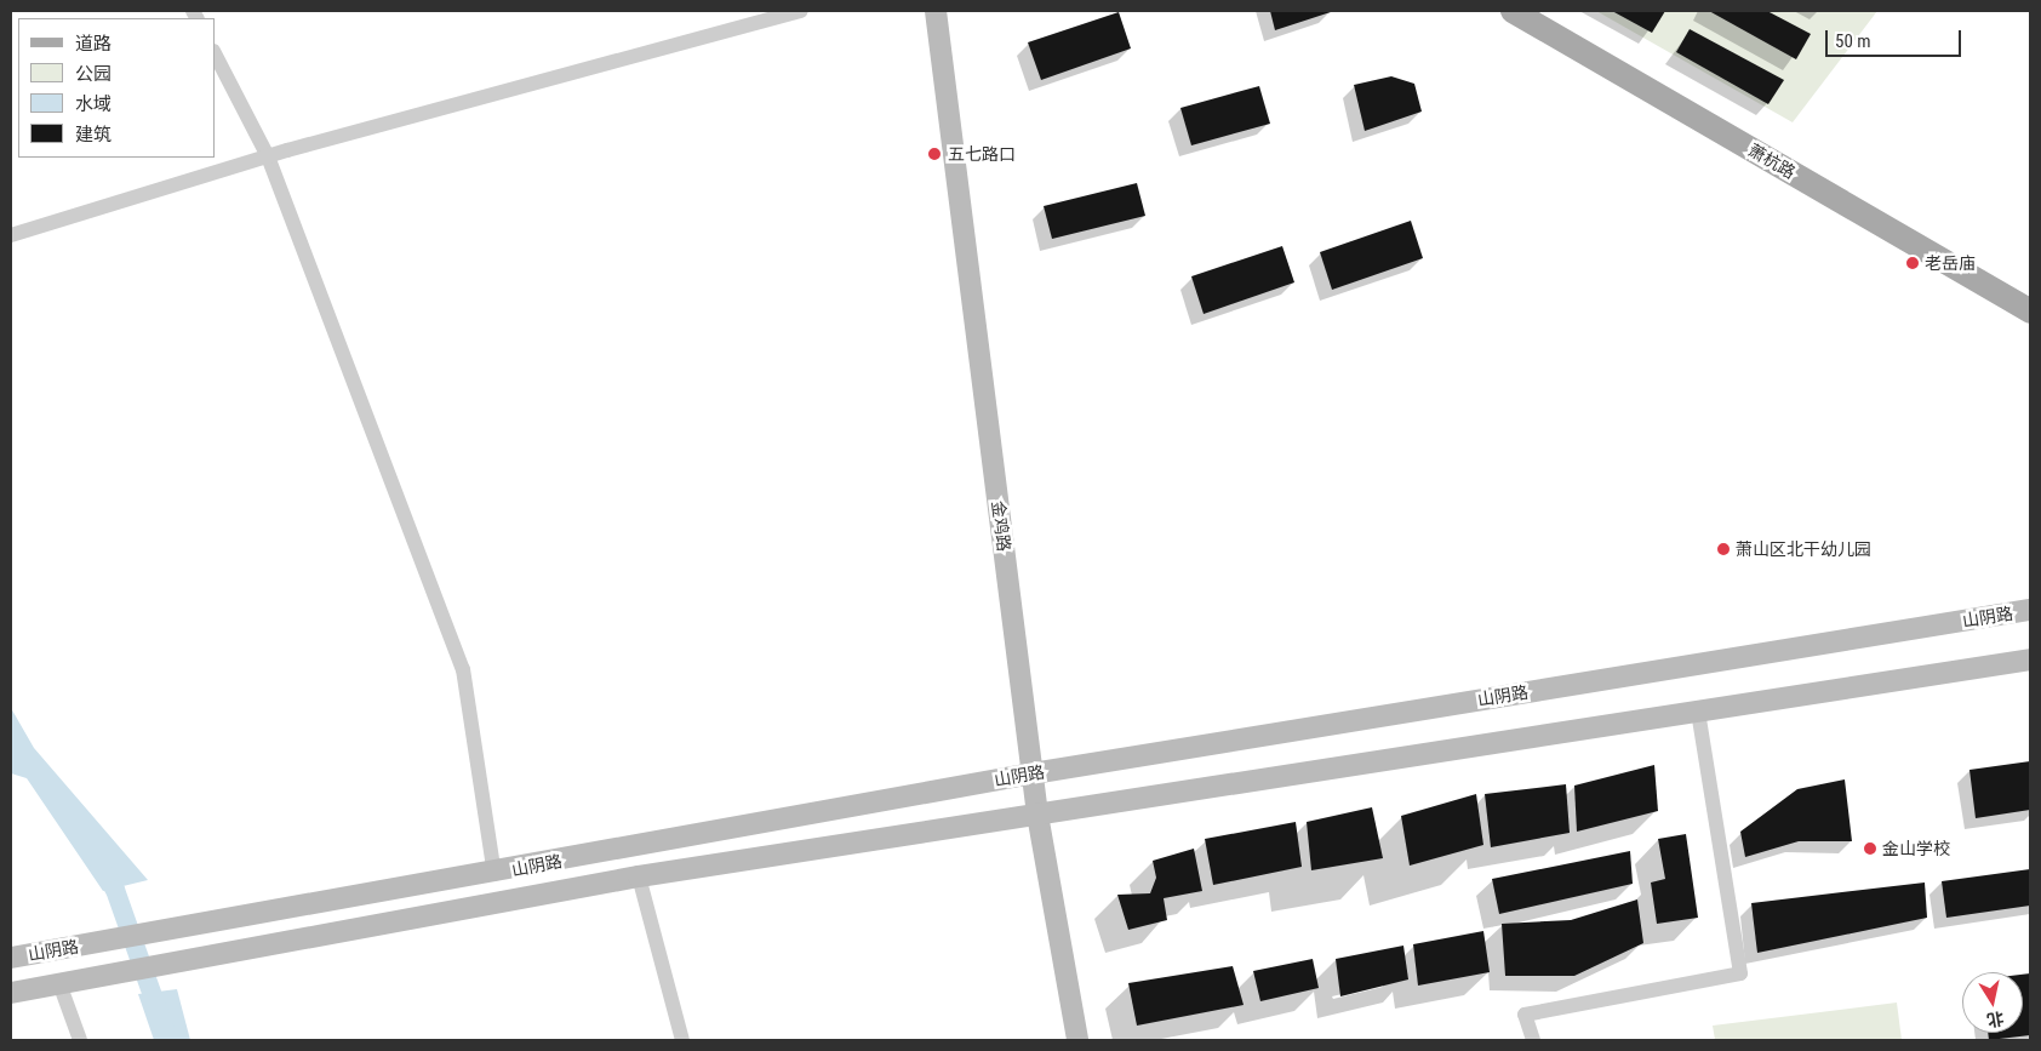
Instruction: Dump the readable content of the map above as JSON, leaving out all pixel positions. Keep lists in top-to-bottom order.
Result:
{
  "streets": {
    "main road": ["萧杭路", "金鸡路", "山阴路"]
  },
  "crossings": [
    ["金鸡路", "山阴路"]
  ],
  "places": [
    "五七路口",
    "老岳庙",
    "萧山区北干幼儿园",
    "金山学校"
  ],
  "legend": [
    "道路",
    "公园",
    "水域",
    "建筑"
  ],
  "scale_bar": "50 m",
  "north": "bottom"
}
